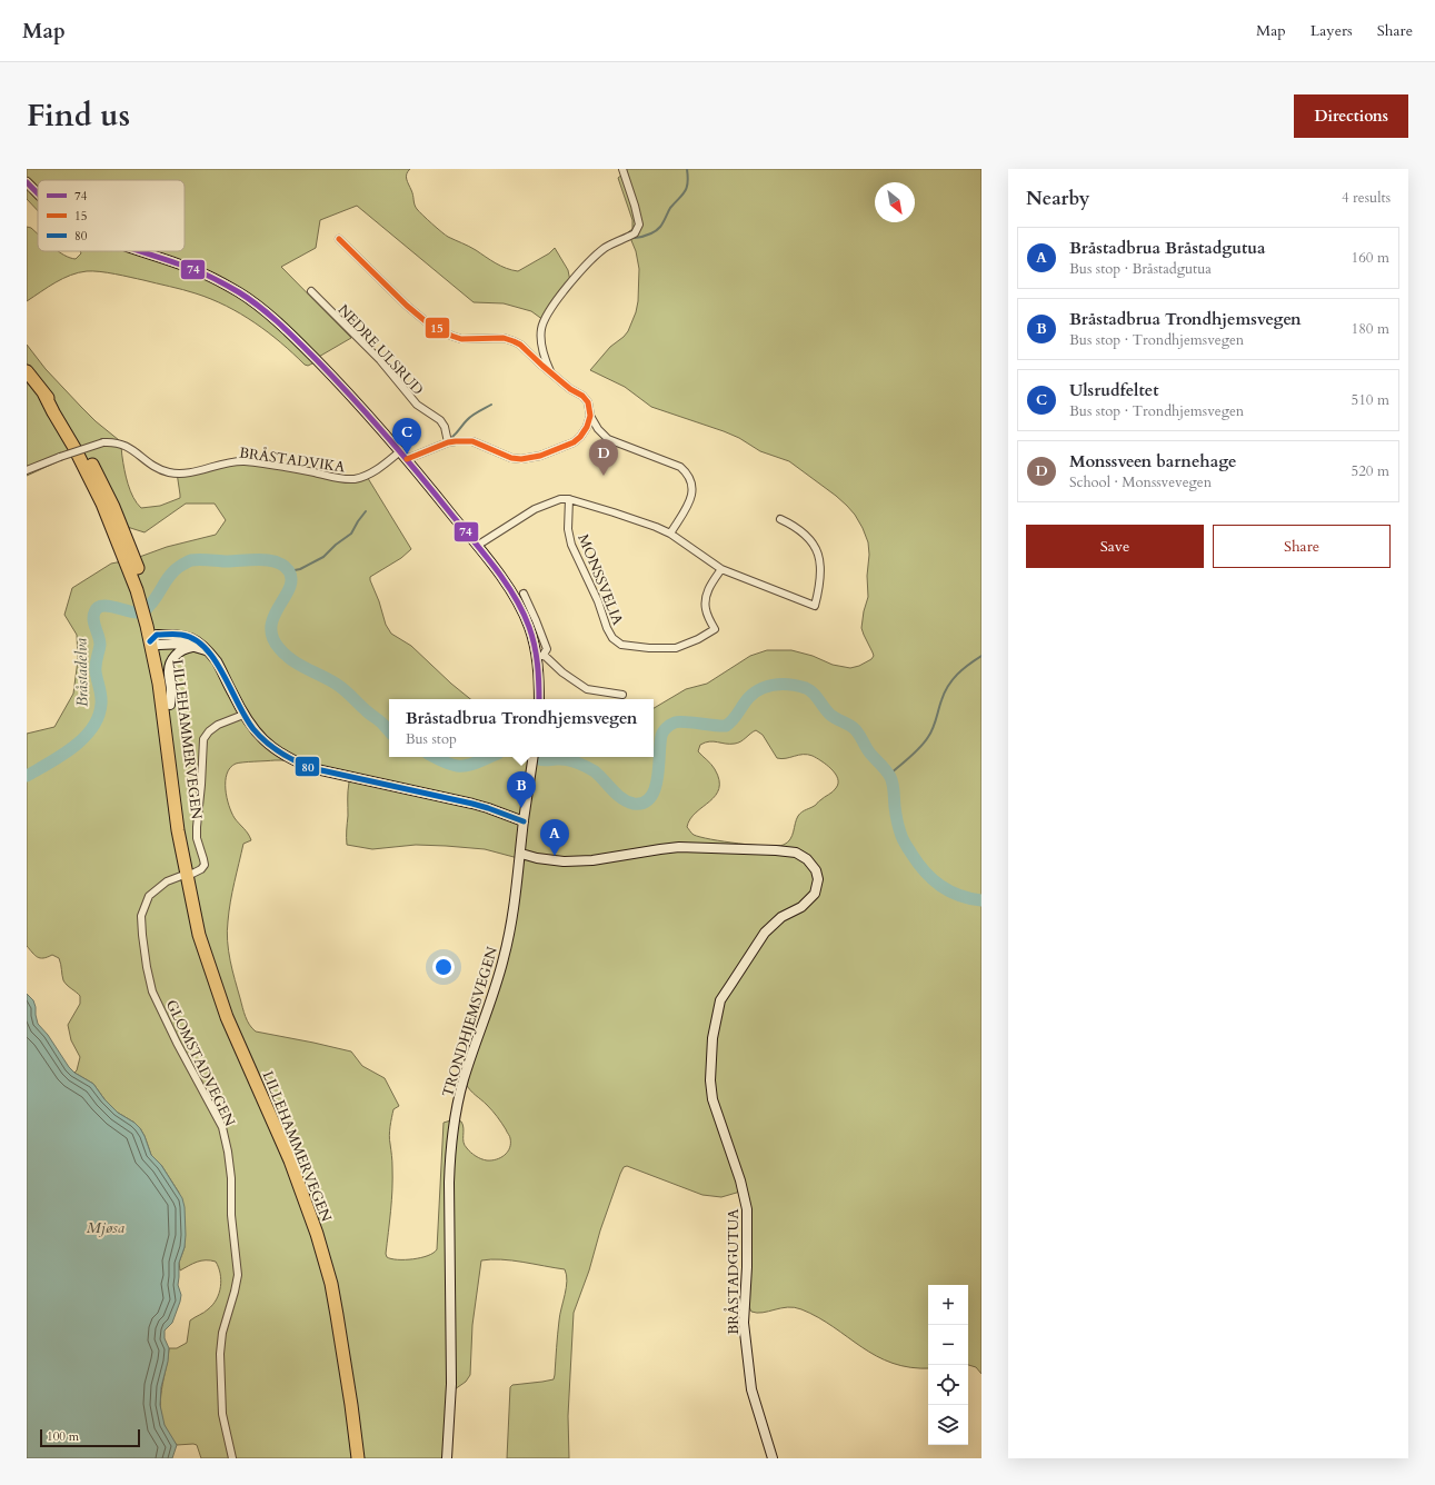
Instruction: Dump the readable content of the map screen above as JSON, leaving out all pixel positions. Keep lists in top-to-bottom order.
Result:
{
  "streets": {
    "highway": ["LILLEHAMMERVEGEN"],
    "main road": ["TRONDHJEMSVEGEN", "BRÅSTADGUTUA"],
    "street": [
      "NEDRE ULSRUD",
      "BRÅSTADVIKA",
      "MONSSVELIA",
      "GLOMSTADVEGEN"
    ]
  },
  "crossings": [
    ["TRONDHJEMSVEGEN", "BRÅSTADGUTUA"]
  ],
  "water": ["Bråstadelva", "Mjøsa"],
  "lines": ["transit line 74", "transit line 15", "transit line 80"],
  "legend": ["74", "15", "80"],
  "scale_bar": "100 m",
  "north": "bottom right",
  "page": {
    "header": "Map",
    "nav": ["Map", "Layers", "Share"],
    "title": "Find us",
    "buttons": [
      "Directions",
      ["Save", "Share"]
    ],
    "heading": ["Nearby", "4 results"],
    "list": [
      {
        "mark": "A",
        "name": "Bråstadbrua Bråstadgutua",
        "note": "Bus stop · Bråstadgutua",
        "value": "160 m"
      },
      {
        "mark": "B",
        "name": "Bråstadbrua Trondhjemsvegen",
        "note": "Bus stop · Trondhjemsvegen",
        "value": "180 m"
      },
      {
        "mark": "C",
        "name": "Ulsrudfeltet",
        "note": "Bus stop · Trondhjemsvegen",
        "value": "510 m"
      },
      {
        "mark": "D",
        "name": "Monssveen barnehage",
        "note": "School · Monssvevegen",
        "value": "520 m"
      }
    ],
    "pins": [
      "C",
      "D",
      "B",
      "A"
    ],
    "popup": ["Bråstadbrua Trondhjemsvegen", "Bus stop"],
    "map_buttons": ["+", "−"],
    "scale": "100 m"
  }
}
